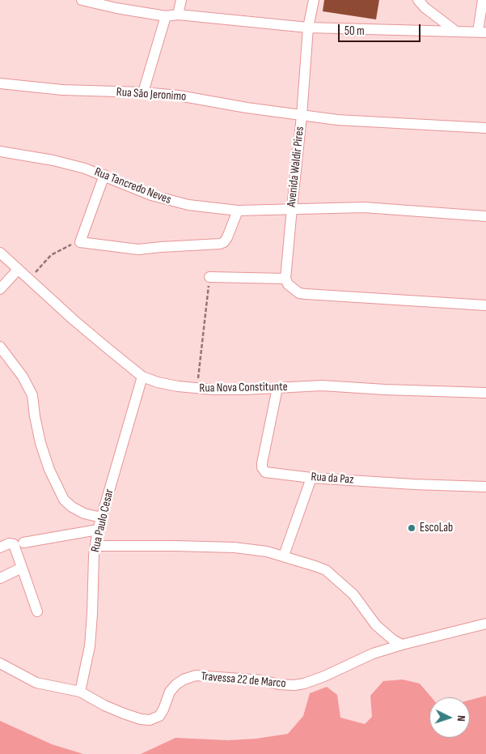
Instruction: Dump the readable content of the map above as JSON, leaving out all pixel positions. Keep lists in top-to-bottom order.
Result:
{
  "streets": {
    "street": [
      "Rua São Jeronimo",
      "Avenida Waldir Pires",
      "Rua Tancredo Neves",
      "Rua Nova Constitunte",
      "Rua da Paz",
      "Rua Paulo Cesar",
      "Travessa 22 de Marco"
    ]
  },
  "crossings": [
    ["Rua São Jeronimo", "Avenida Waldir Pires"],
    ["Avenida Waldir Pires", "Rua Tancredo Neves"],
    ["Rua Nova Constitunte", "Rua da Paz"],
    ["Rua Nova Constitunte", "Rua Paulo Cesar"],
    ["Rua Paulo Cesar", "Travessa 22 de Marco"]
  ],
  "places": ["EscoLab"],
  "scale_bar": "50 m",
  "north": "right"
}
